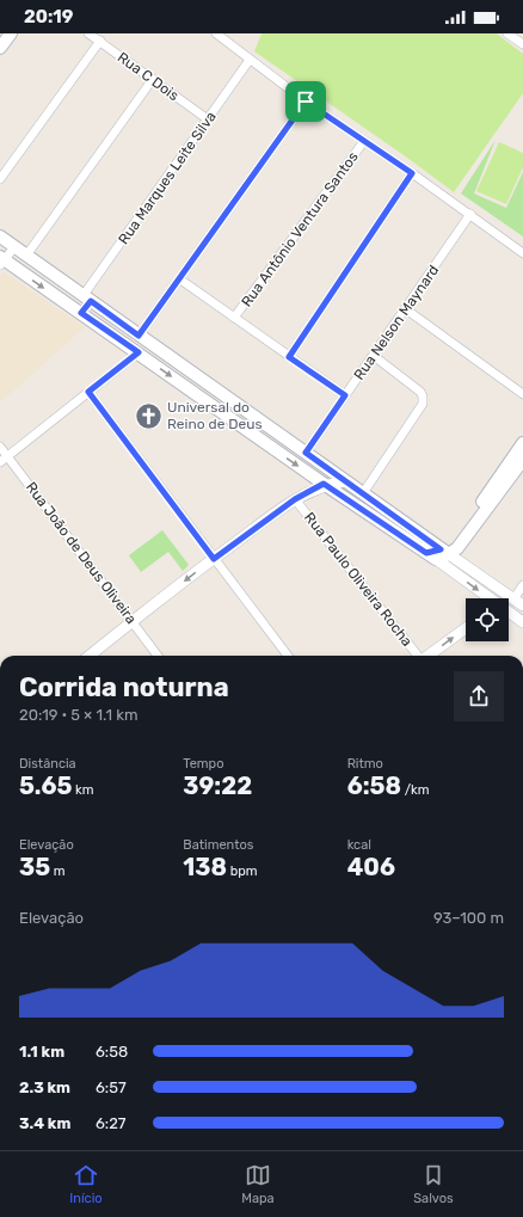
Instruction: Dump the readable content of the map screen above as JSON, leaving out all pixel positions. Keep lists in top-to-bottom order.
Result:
{
  "streets": {
    "street": [
      "Rua C Dois",
      "Rua Marques Leite Silva",
      "Rua Antônio Ventura Santos",
      "Rua Nelson Maynard",
      "Rua João de Deus Oliveira",
      "Rua Paulo Oliveira Rocha"
    ]
  },
  "crossings": [
    ["Rua C Dois", "Rua Marques Leite Silva"]
  ],
  "places": {
    "church": ["Universal do Reino de Deus"]
  },
  "page": {
    "status": "20:19",
    "heading": ["Corrida noturna", "20:19 · 5 × 1.1 km"],
    "stats": [
      ["Distância", "5.65 km"],
      ["Tempo", "39:22"],
      ["Ritmo", "6:58 /km"],
      ["Elevação", "35 m"],
      ["Batimentos", "138 bpm"],
      ["kcal", "406"]
    ],
    "chart": ["Elevação", "93–100 m"],
    "list": [
      {
        "name": "1.1 km",
        "note": "6:58"
      },
      {
        "name": "2.3 km",
        "note": "6:57"
      },
      {
        "name": "3.4 km",
        "note": "6:27"
      }
    ],
    "tabs": ["Início", "Mapa", "Salvos"]
  }
}
